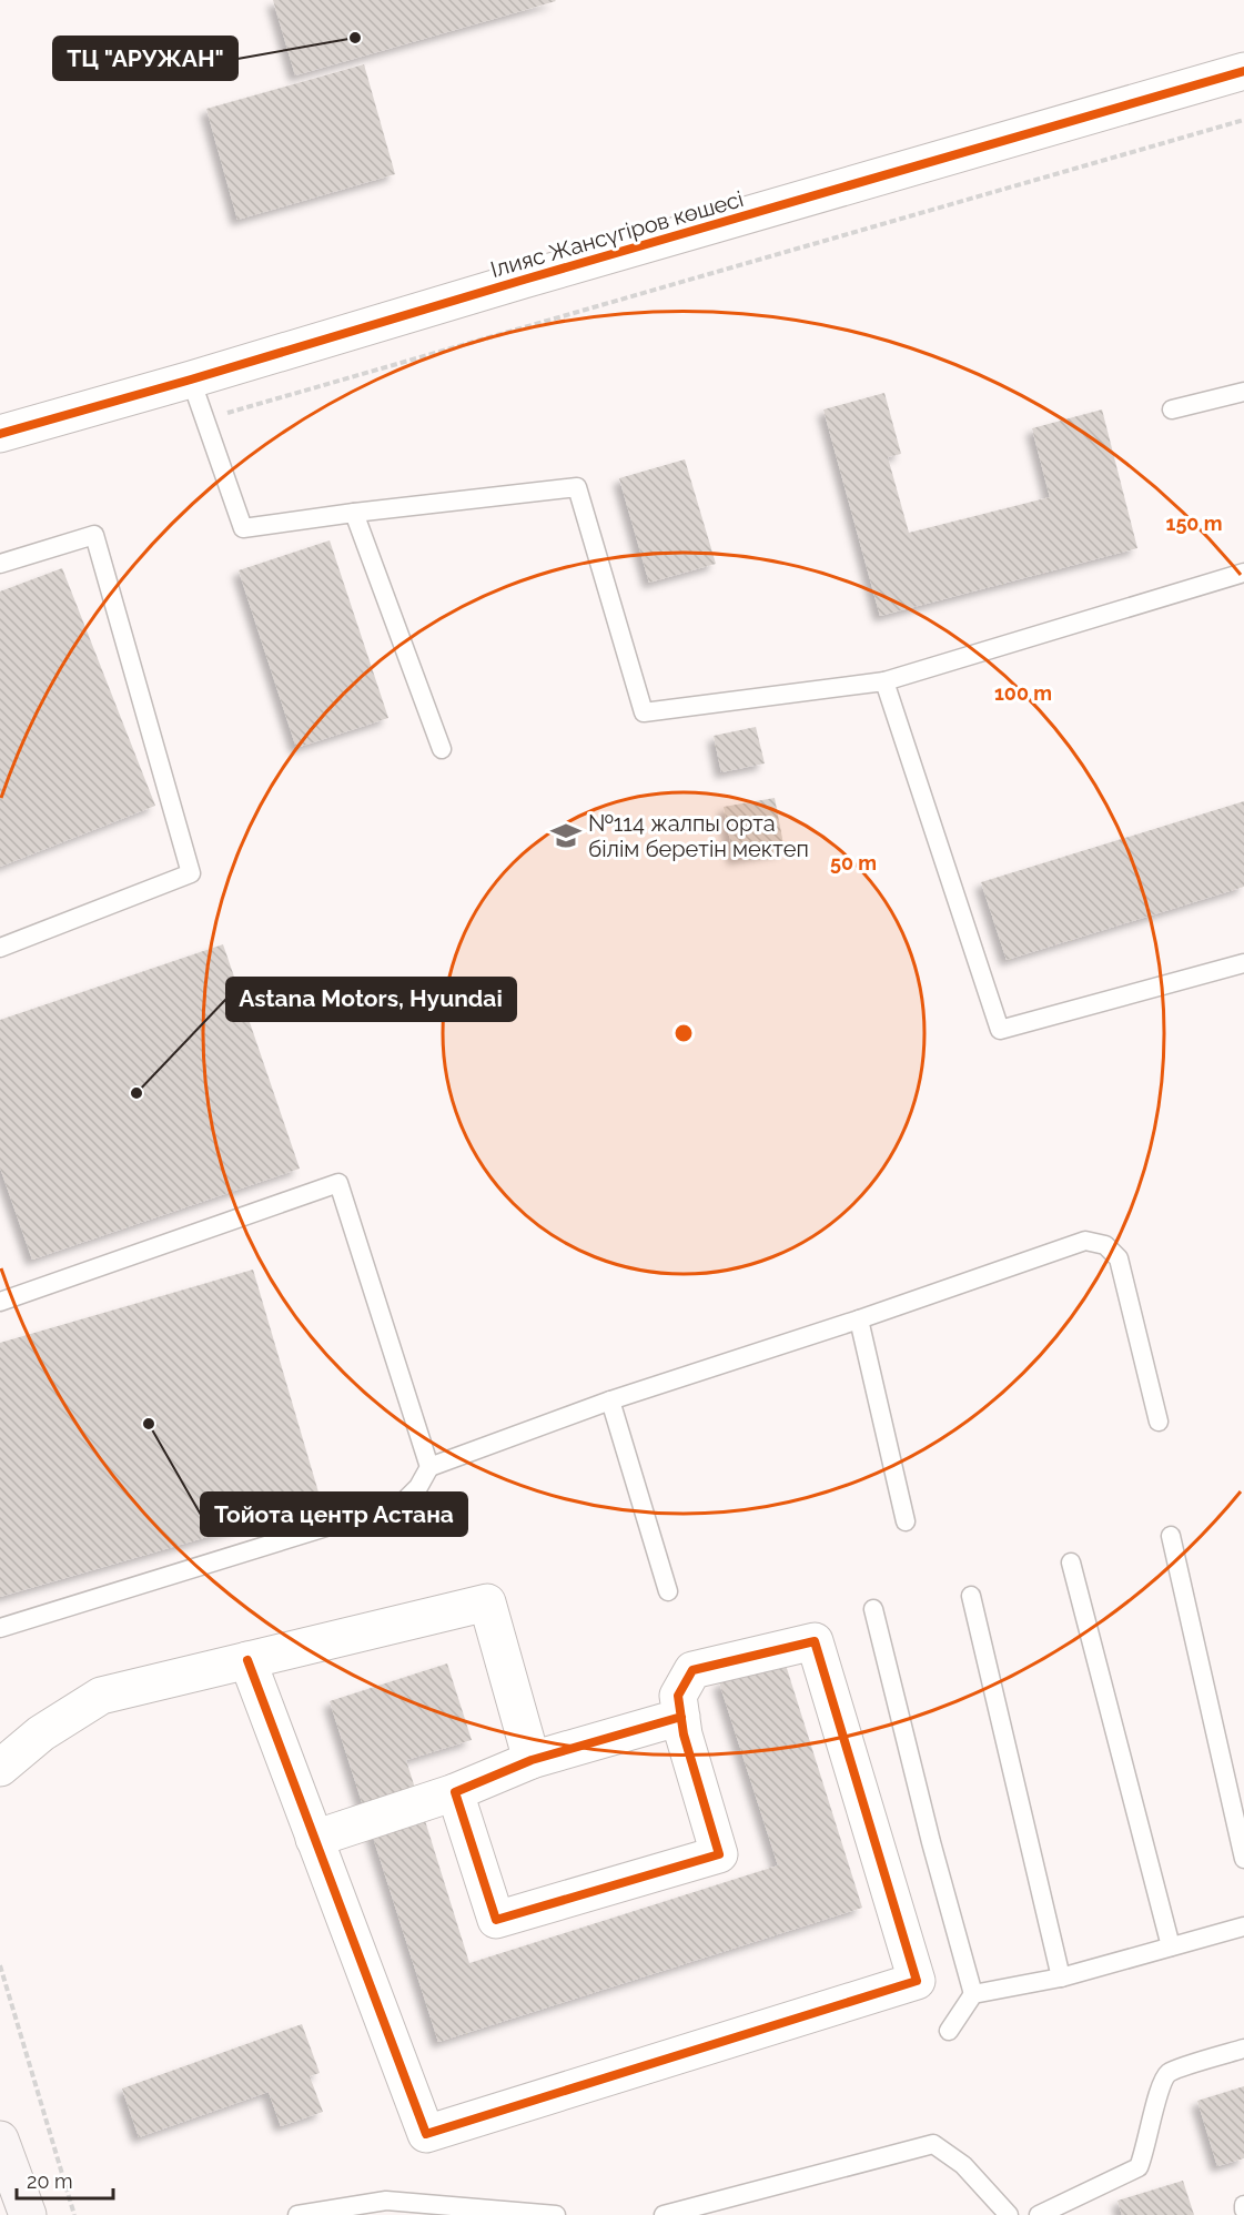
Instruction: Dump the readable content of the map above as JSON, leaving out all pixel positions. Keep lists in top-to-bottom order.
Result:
{
  "streets": {
    "street": ["Ілияс Жансүгіров көшесі"]
  },
  "places": {
    "other": ["ТЦ \"АРУЖАН\"", "Astana Motors, Hyundai", "Тойота центр Астана"],
    "school or university": ["№114 жалпы орта білім беретін мектеп"]
  },
  "scale_bar": "20 m",
  "rings": ["150 m", "100 m", "50 m"]
}
